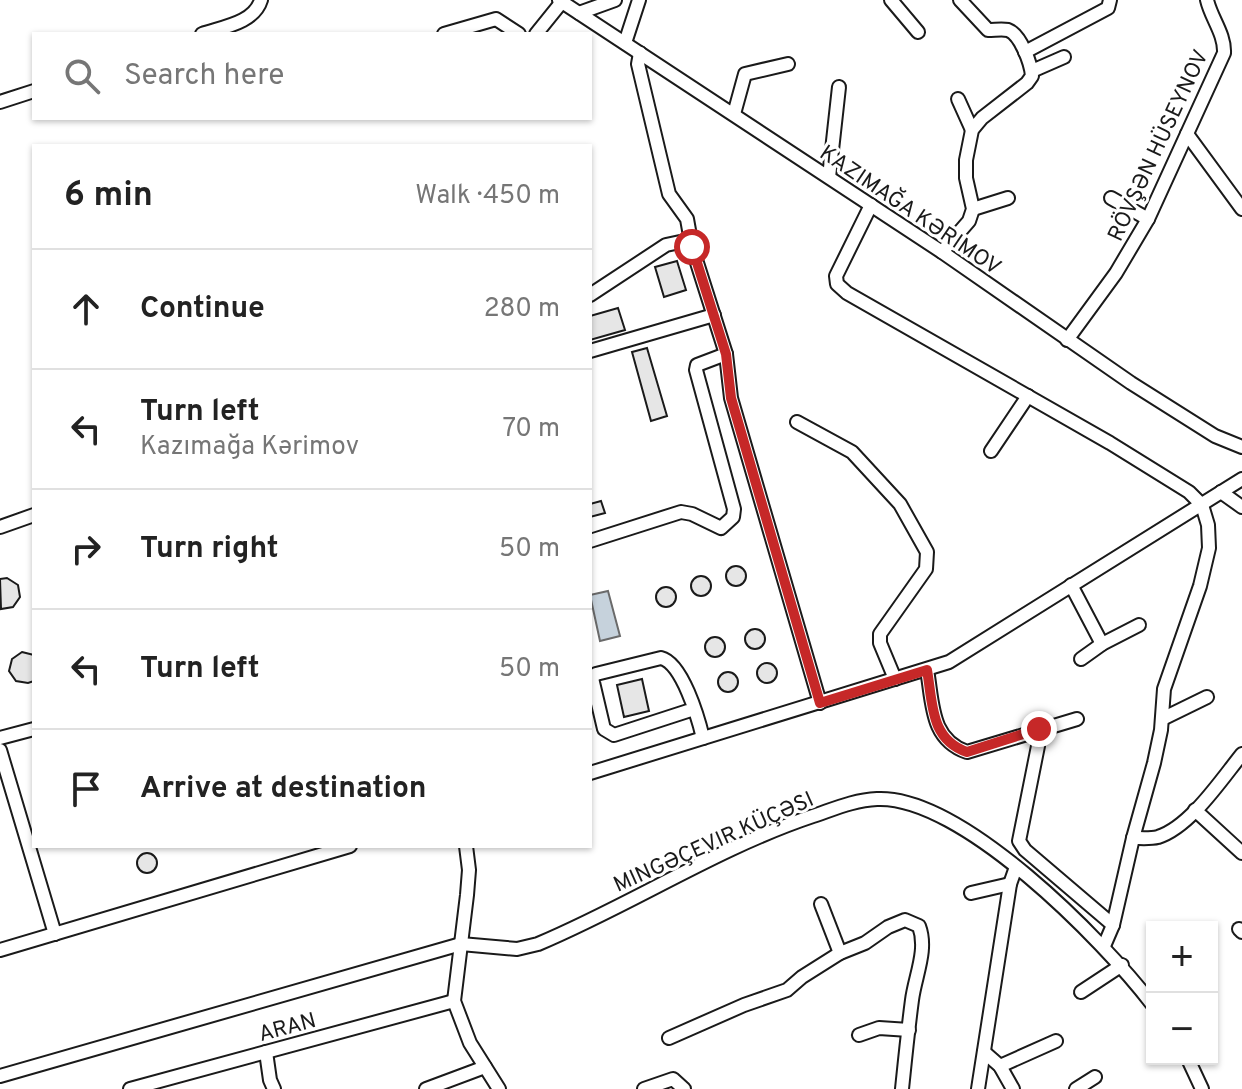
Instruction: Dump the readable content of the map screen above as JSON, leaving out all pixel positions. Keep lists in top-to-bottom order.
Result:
{
  "streets": {
    "street": ["RÖVŞƏN HÜSEYNOV", "MINGƏÇEVIR KÜÇƏSI", "ARAN"]
  },
  "page": {
    "search": "Search here",
    "heading": ["6 min", "Walk · 450 m"],
    "list": [
      ["Continue", "280 m"],
      ["Turn left", "Kazımağa Kərimov", "70 m"],
      ["Turn right", "50 m"],
      ["Turn left", "50 m"],
      "Arrive at destination"
    ],
    "map_buttons": ["+", "−"]
  }
}
